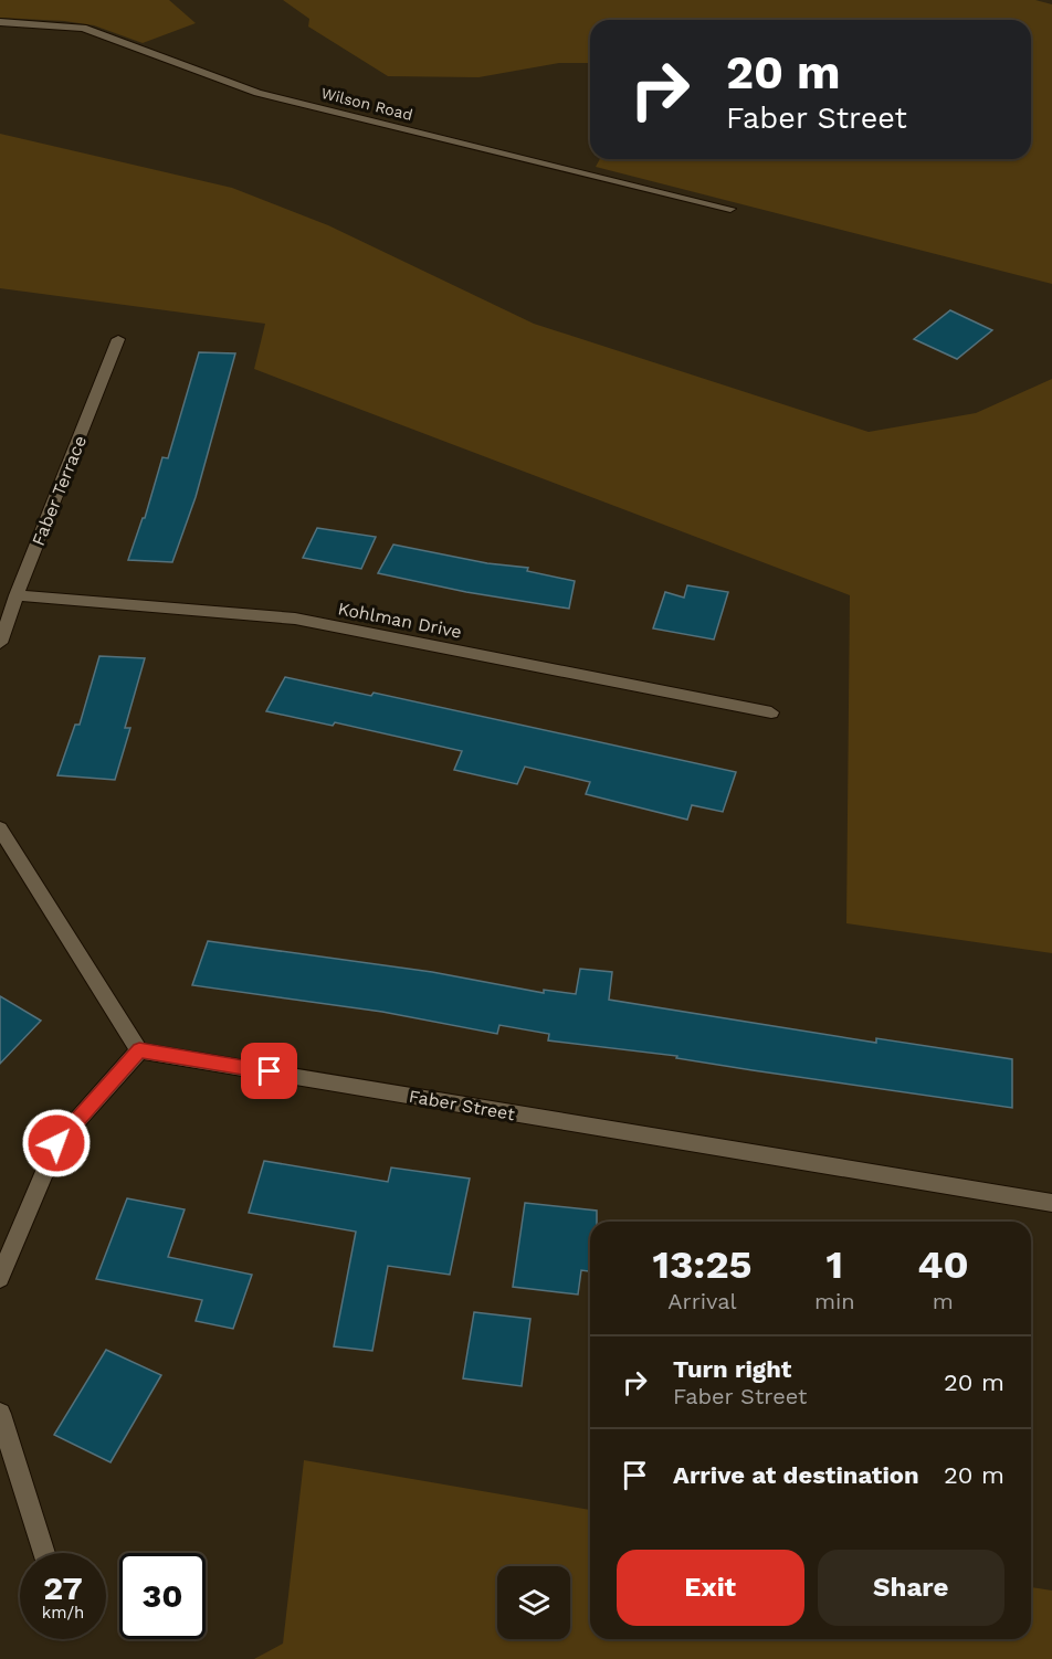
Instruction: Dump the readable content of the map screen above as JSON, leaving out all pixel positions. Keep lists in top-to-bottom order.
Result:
{
  "streets": {
    "street": [
      "Wilson Road",
      "Faber Terrace",
      "Kohlman Drive",
      "Faber Street"
    ]
  },
  "crossings": [
    ["Faber Terrace", "Kohlman Drive"]
  ],
  "page": {
    "turn": ["20 m", "Faber Street"],
    "eta": [
      "13:25",
      "Arrival",
      "1",
      "min",
      "40",
      "m"
    ],
    "list": [
      {
        "name": "Turn right",
        "note": "Faber Street",
        "value": "20 m"
      },
      {
        "name": "Arrive at destination",
        "value": "20 m"
      }
    ],
    "buttons": ["Exit", "Share"],
    "speed": "27 km/h",
    "limit": "30"
  }
}
